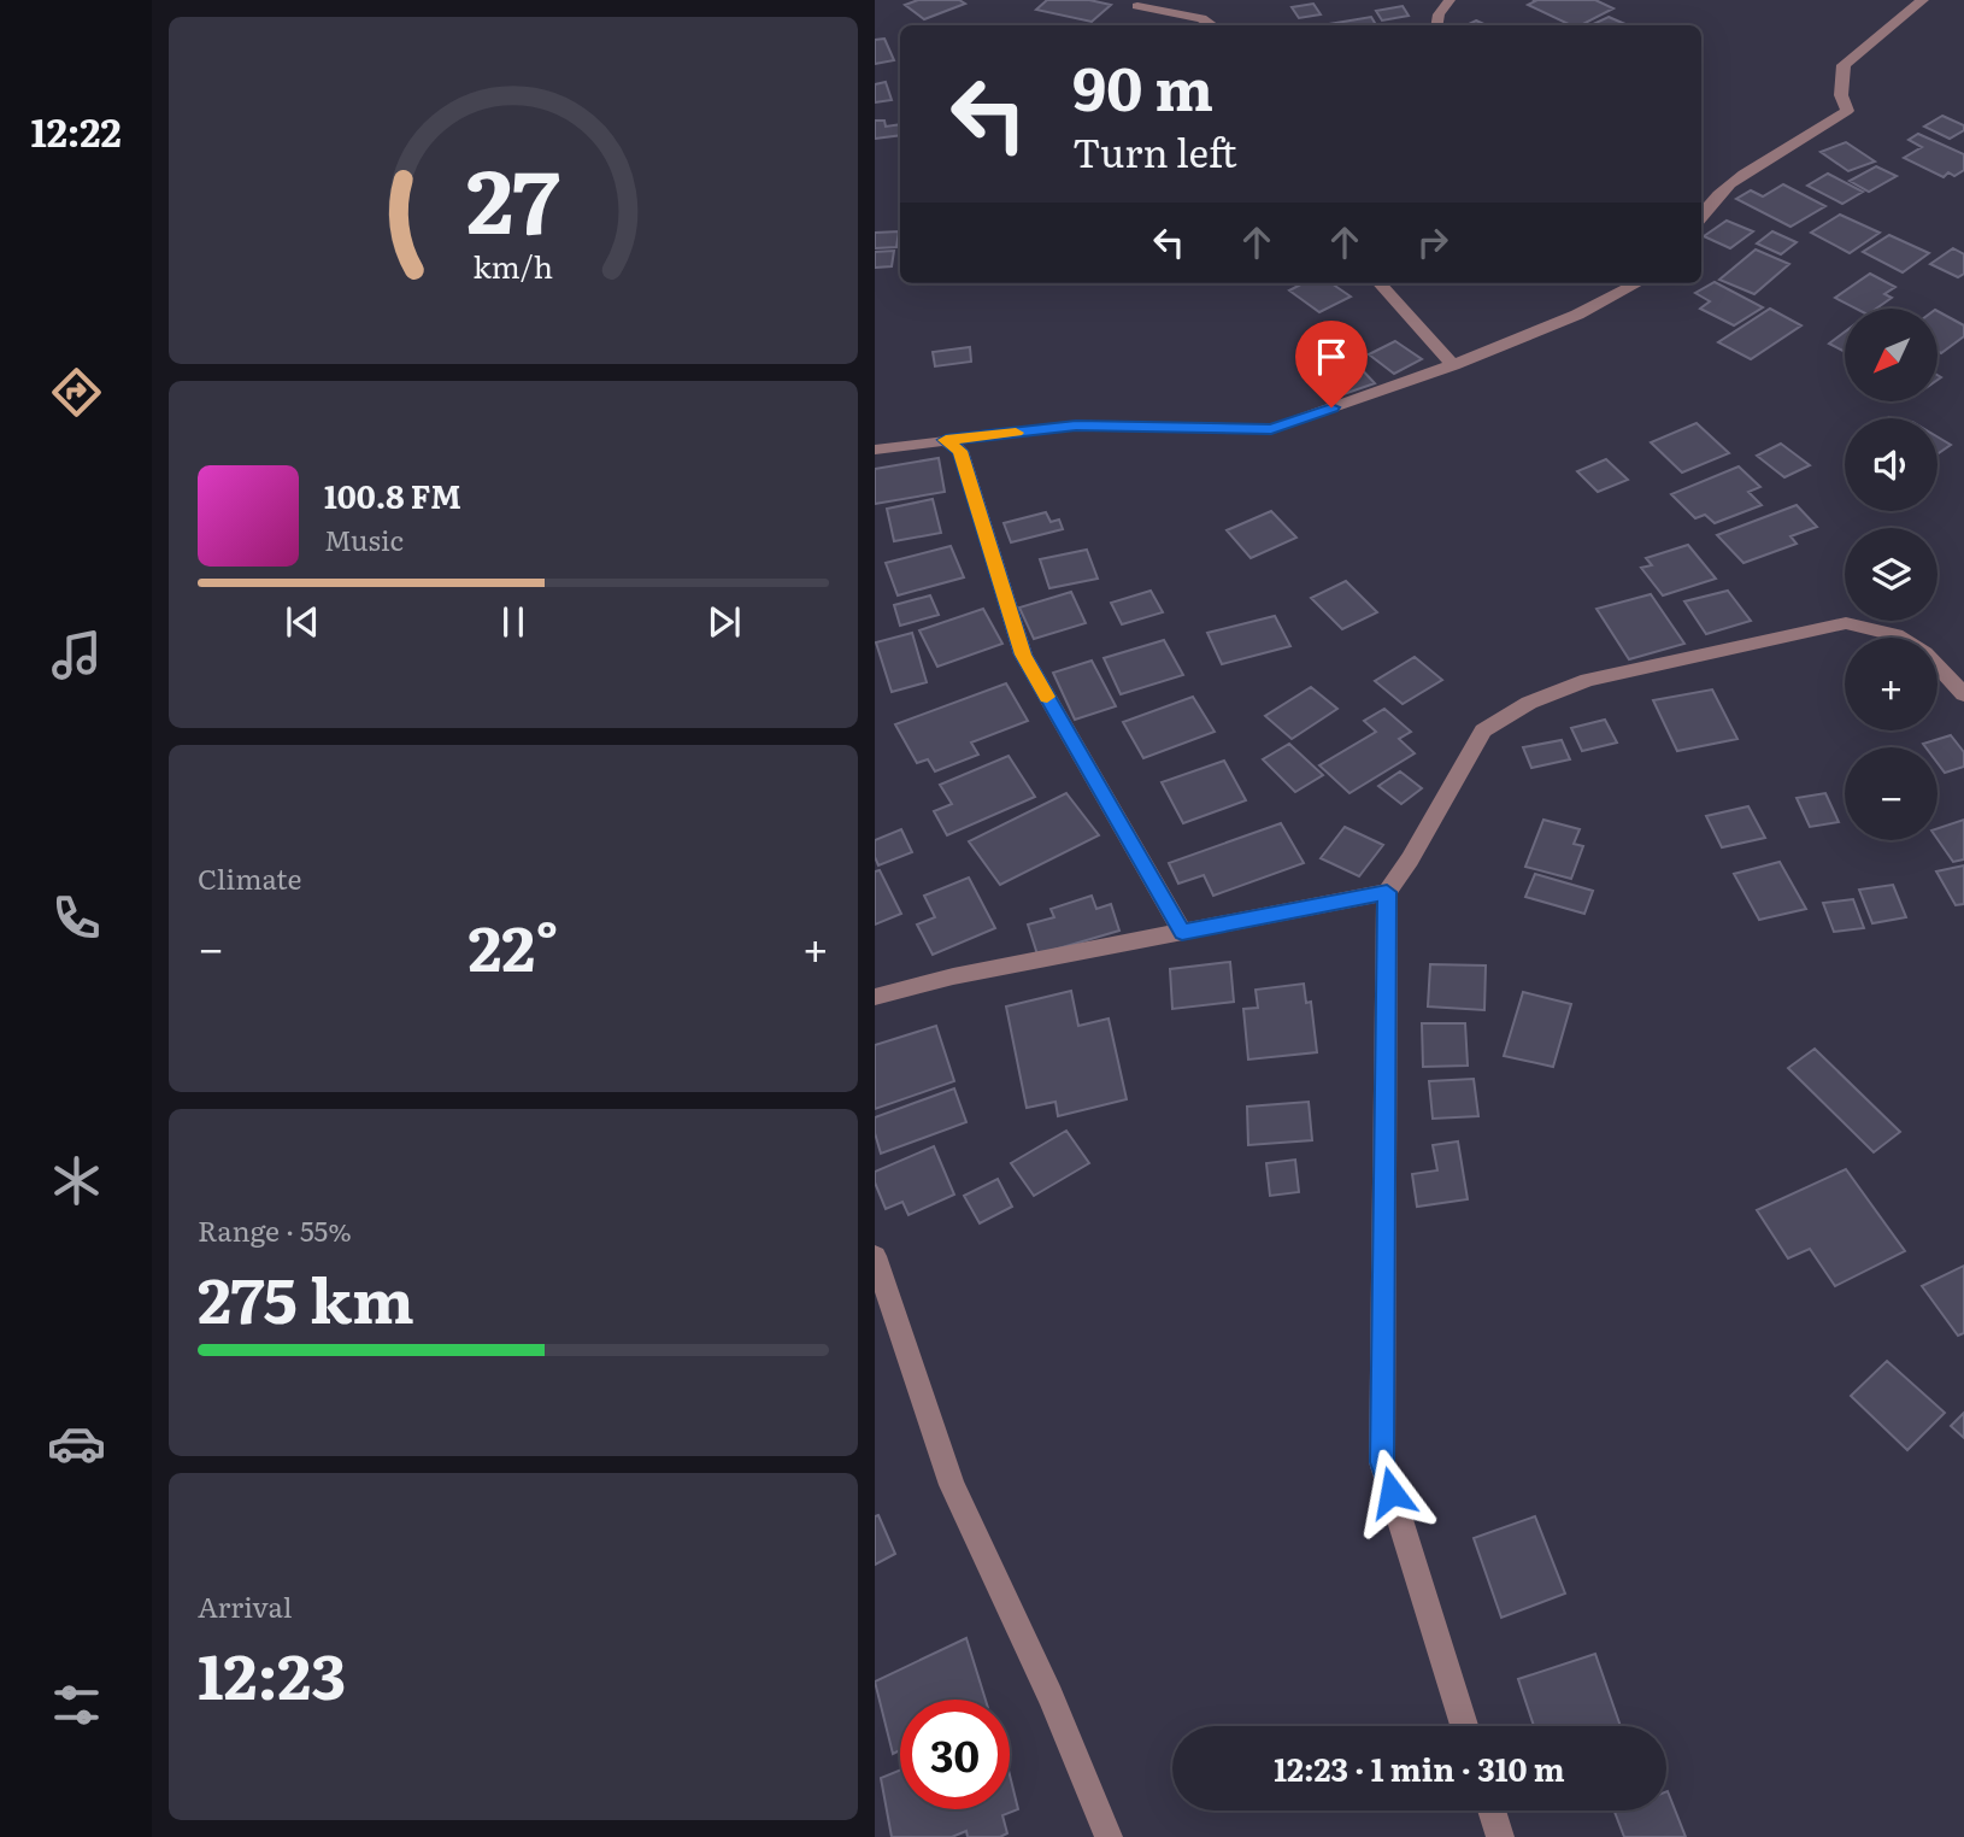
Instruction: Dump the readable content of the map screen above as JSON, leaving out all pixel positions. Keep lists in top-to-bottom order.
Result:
{
  "north": "bottom left",
  "page": {
    "tabs": "12:22",
    "turn": ["90 m", "Turn left"],
    "map_buttons": ["+", "−"],
    "song": ["100.8 FM", "Music"],
    "tile": [
      "Climate",
      ["Range · 55%", "275 km"],
      ["Arrival", "12:23"]
    ],
    "heat": ["−", "22°", "+"],
    "limit": "30",
    "trip": "12:23 · 1 min · 310 m",
    "gauge": ["27", "km/h"]
  }
}
